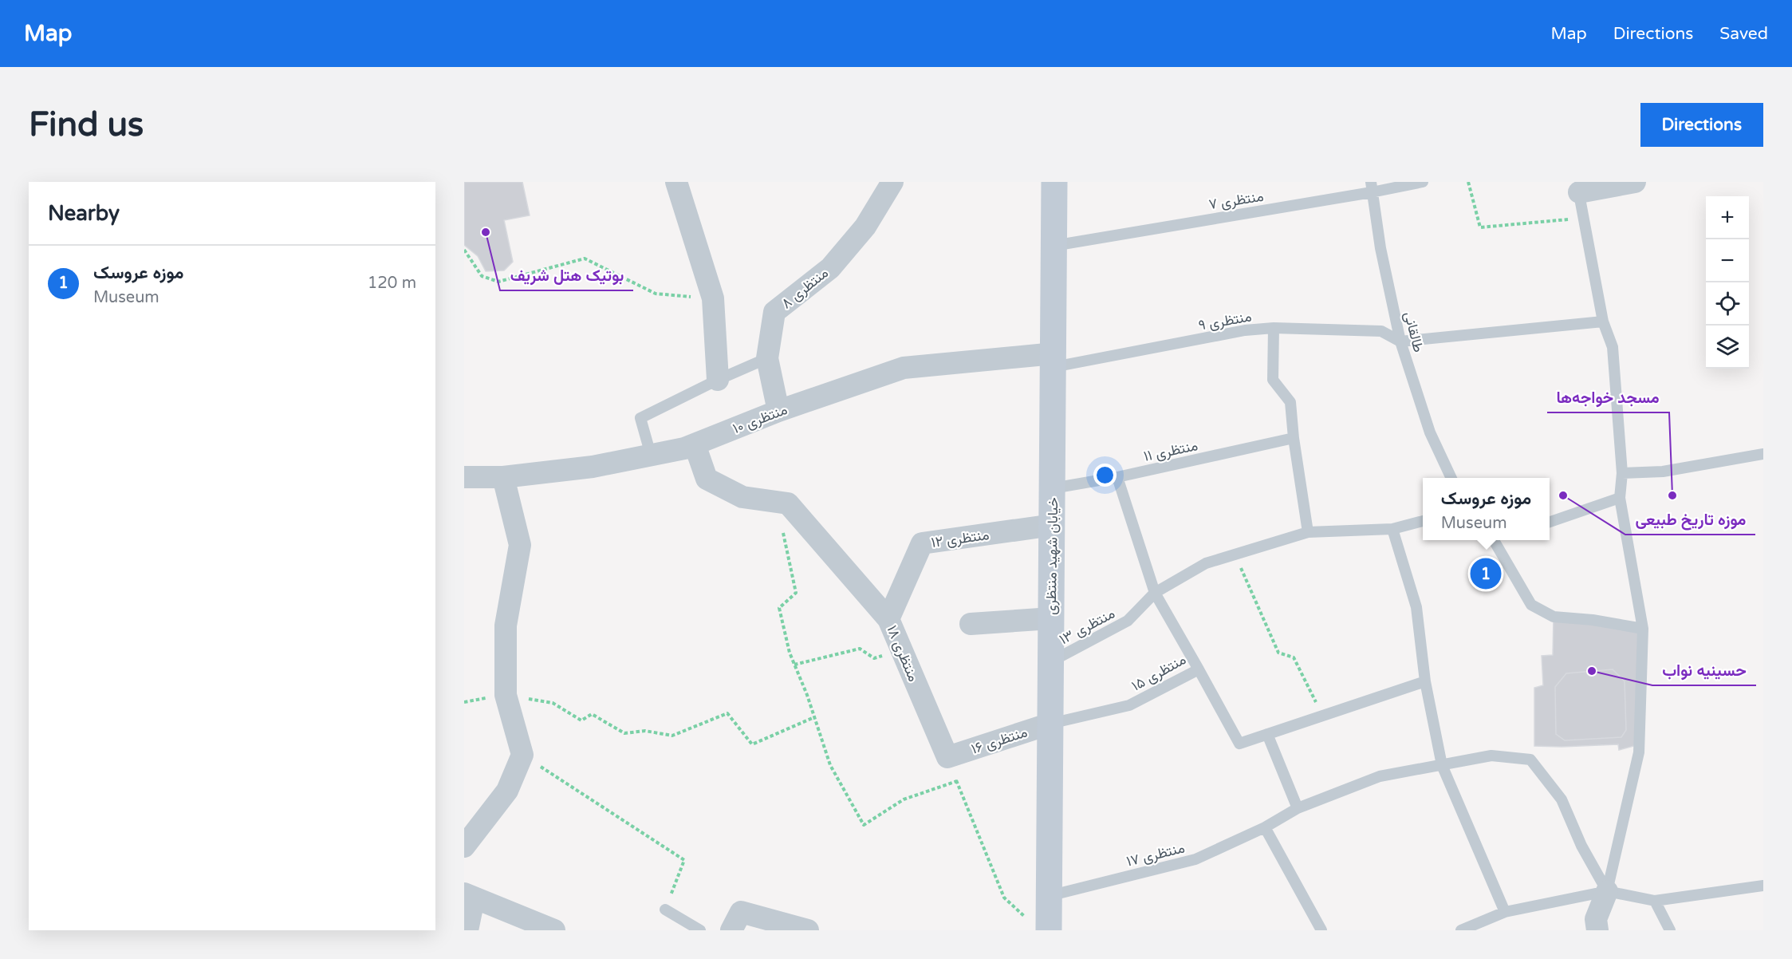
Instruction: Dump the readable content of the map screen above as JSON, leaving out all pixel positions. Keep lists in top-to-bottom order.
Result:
{
  "streets": {
    "main road": ["خیابان شهید منتظری"],
    "street": [
      "منتظری ۸",
      "منتظری ۱۰",
      "منتظری ۱۲",
      "منتظری ۱۸",
      "منتظری ۱۶"
    ],
    "lane": [
      "منتظری ۷",
      "منتظری ۹",
      "طالقانی",
      "منتظری ۱۱",
      "منتظری ۱۳",
      "منتظری ۱۵",
      "منتظری ۱۷"
    ]
  },
  "crossings": [
    ["منتظری ۷", "طالقانی"],
    ["منتظری ۷", "خیابان شهید منتظری"],
    ["منتظری ۸", "منتظری ۱۰"],
    ["منتظری ۹", "طالقانی"],
    ["منتظری ۹", "منتظری ۱۰"],
    ["منتظری ۹", "خیابان شهید منتظری"],
    ["منتظری ۱۰", "خیابان شهید منتظری"],
    ["منتظری ۱۰", "منتظری ۱۸"],
    ["منتظری ۱۱", "خیابان شهید منتظری"],
    ["منتظری ۱۱", "منتظری ۱۵"],
    ["منتظری ۱۲", "خیابان شهید منتظری"],
    ["منتظری ۱۲", "منتظری ۱۸"],
    ["خیابان شهید منتظری", "منتظری ۱۳"],
    ["خیابان شهید منتظری", "منتظری ۱۵"],
    ["خیابان شهید منتظری", "منتظری ۱۶"],
    ["خیابان شهید منتظری", "منتظری ۱۷"],
    ["منتظری ۱۳", "منتظری ۱۵"],
    ["منتظری ۱۸", "منتظری ۱۶"],
    ["منتظری ۱۵", "منتظری ۱۶"]
  ],
  "places": [
    "بوتیک هتل شریف",
    "موزه تاریخ طبیعی",
    "مسجد خواجه‌ها",
    "حسینیه نواب"
  ],
  "page": {
    "header": "Map",
    "nav": ["Map", "Directions", "Saved"],
    "buttons": "Directions",
    "title": "Find us",
    "heading": "Nearby",
    "map_buttons": ["+", "−"],
    "list": [
      {
        "mark": "1",
        "name": "موزه عروسک",
        "note": "Museum",
        "value": "120 m"
      }
    ],
    "popup": ["موزه عروسک", "Museum"],
    "pins": "1"
  }
}
